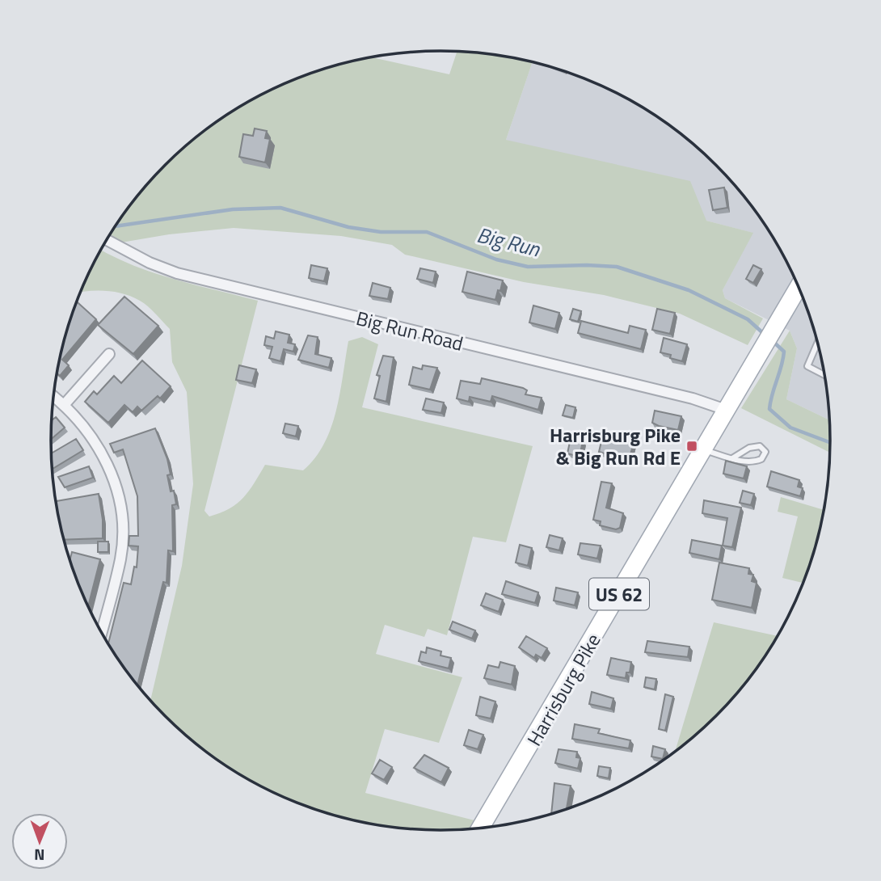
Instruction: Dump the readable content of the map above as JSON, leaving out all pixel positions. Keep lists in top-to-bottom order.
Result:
{
  "streets": {
    "main road": ["US 62", "Harrisburg Pike"],
    "street": ["Big Run Road"]
  },
  "crossings": [
    ["Big Run Road", "Harrisburg Pike"]
  ],
  "water": ["Big Run"],
  "places": {
    "transit": ["Harrisburg Pike & Big Run Rd E"]
  },
  "north": "bottom"
}
